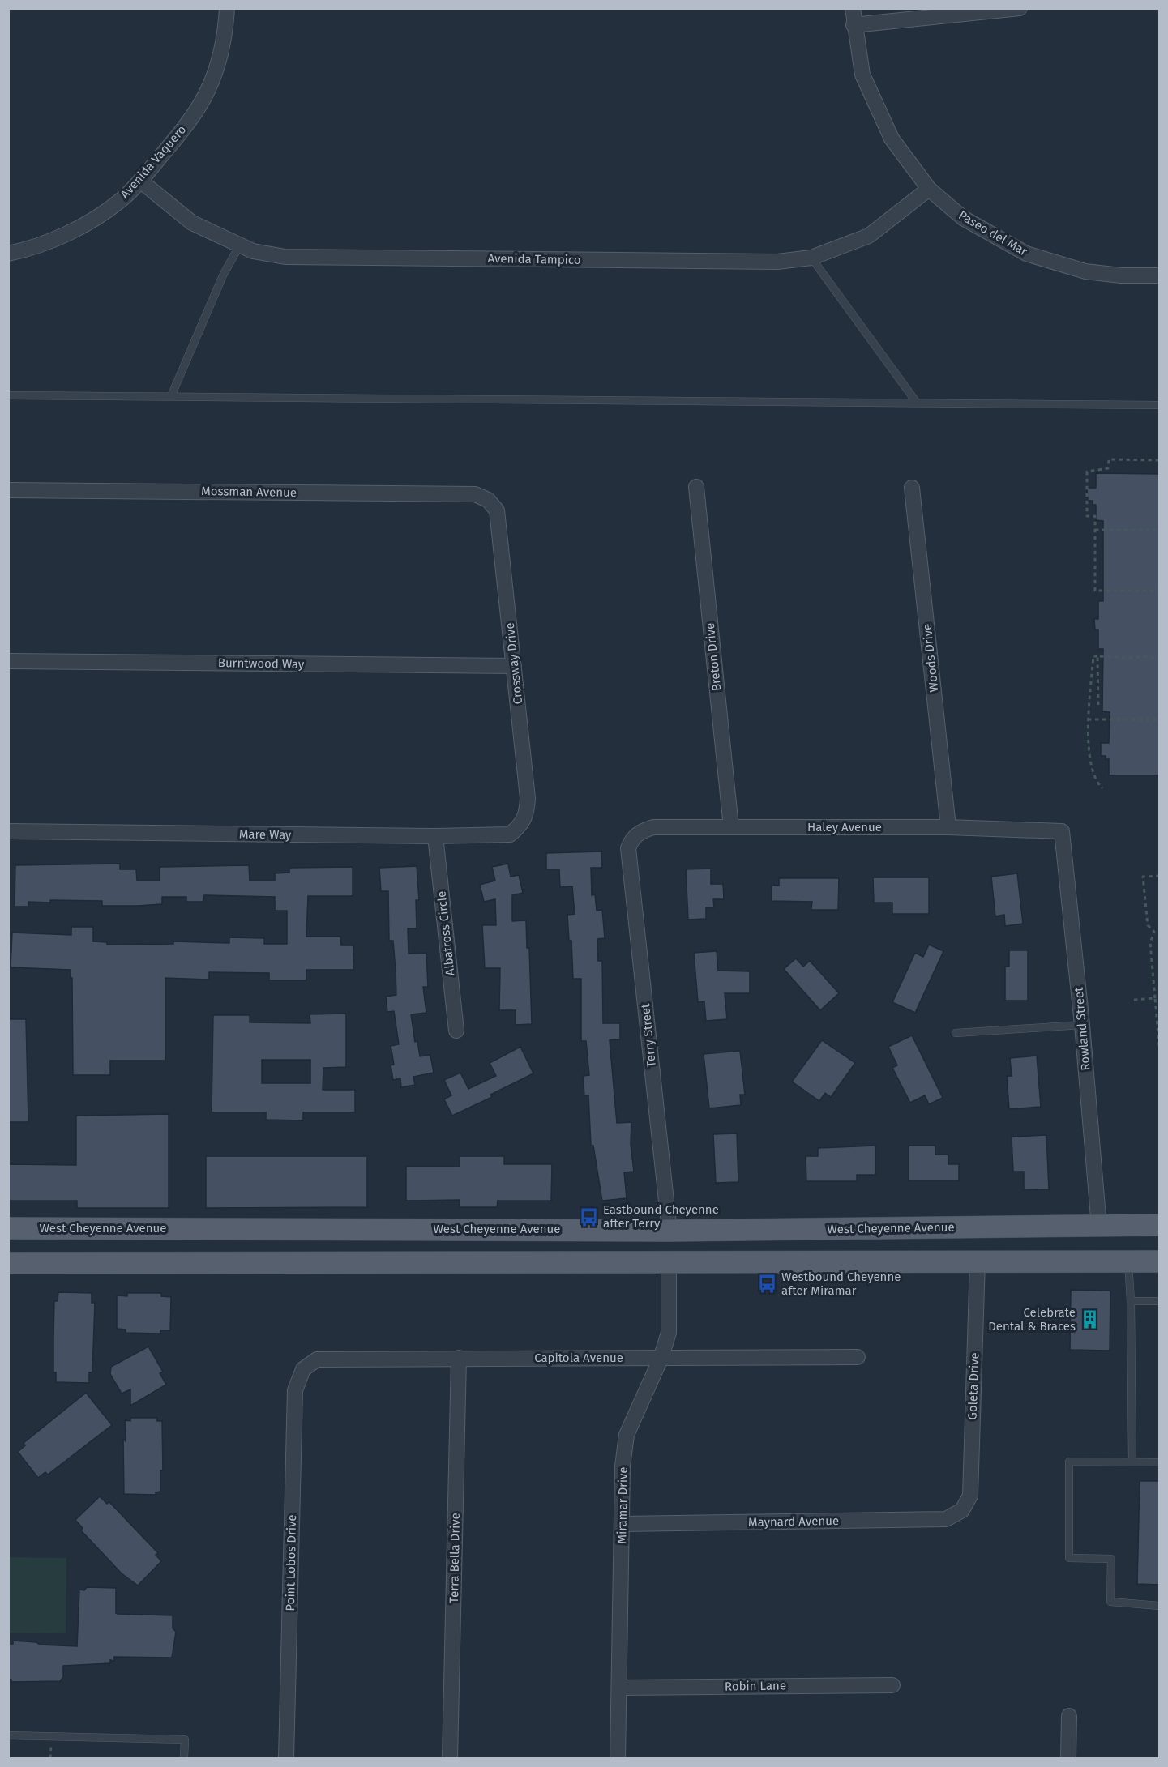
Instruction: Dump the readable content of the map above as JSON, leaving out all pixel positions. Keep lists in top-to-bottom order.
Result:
{
  "streets": {
    "main road": ["West Cheyenne Avenue"],
    "street": [
      "Avenida Vaquero",
      "Paseo del Mar",
      "Avenida Tampico",
      "Mossman Avenue",
      "Breton Drive",
      "Woods Drive",
      "Burntwood Way",
      "Crossway Drive",
      "Haley Avenue",
      "Mare Way",
      "Albatross Circle",
      "Rowland Street",
      "Terry Street",
      "Capitola Avenue",
      "Goleta Drive",
      "Miramar Drive",
      "Maynard Avenue",
      "Terra Bella Drive",
      "Point Lobos Drive",
      "Robin Lane"
    ]
  },
  "crossings": [
    ["Avenida Vaquero", "Avenida Tampico"],
    ["Paseo del Mar", "Avenida Tampico"],
    ["Mossman Avenue", "Crossway Drive"],
    ["Breton Drive", "Haley Avenue"],
    ["Woods Drive", "Haley Avenue"],
    ["Burntwood Way", "Crossway Drive"],
    ["Crossway Drive", "Mare Way"],
    ["Haley Avenue", "Rowland Street"],
    ["Haley Avenue", "Terry Street"],
    ["Mare Way", "Albatross Circle"],
    ["Rowland Street", "West Cheyenne Avenue"],
    ["Terry Street", "West Cheyenne Avenue"],
    ["Capitola Avenue", "Miramar Drive"],
    ["Capitola Avenue", "Terra Bella Drive"],
    ["Capitola Avenue", "Point Lobos Drive"],
    ["Goleta Drive", "Maynard Avenue"],
    ["Miramar Drive", "Maynard Avenue"],
    ["Miramar Drive", "Robin Lane"]
  ],
  "places": {
    "bus stop": ["Eastbound Cheyenne after Terry", "Westbound Cheyenne after Miramar"],
    "building": ["Celebrate Dental & Braces"]
  }
}
